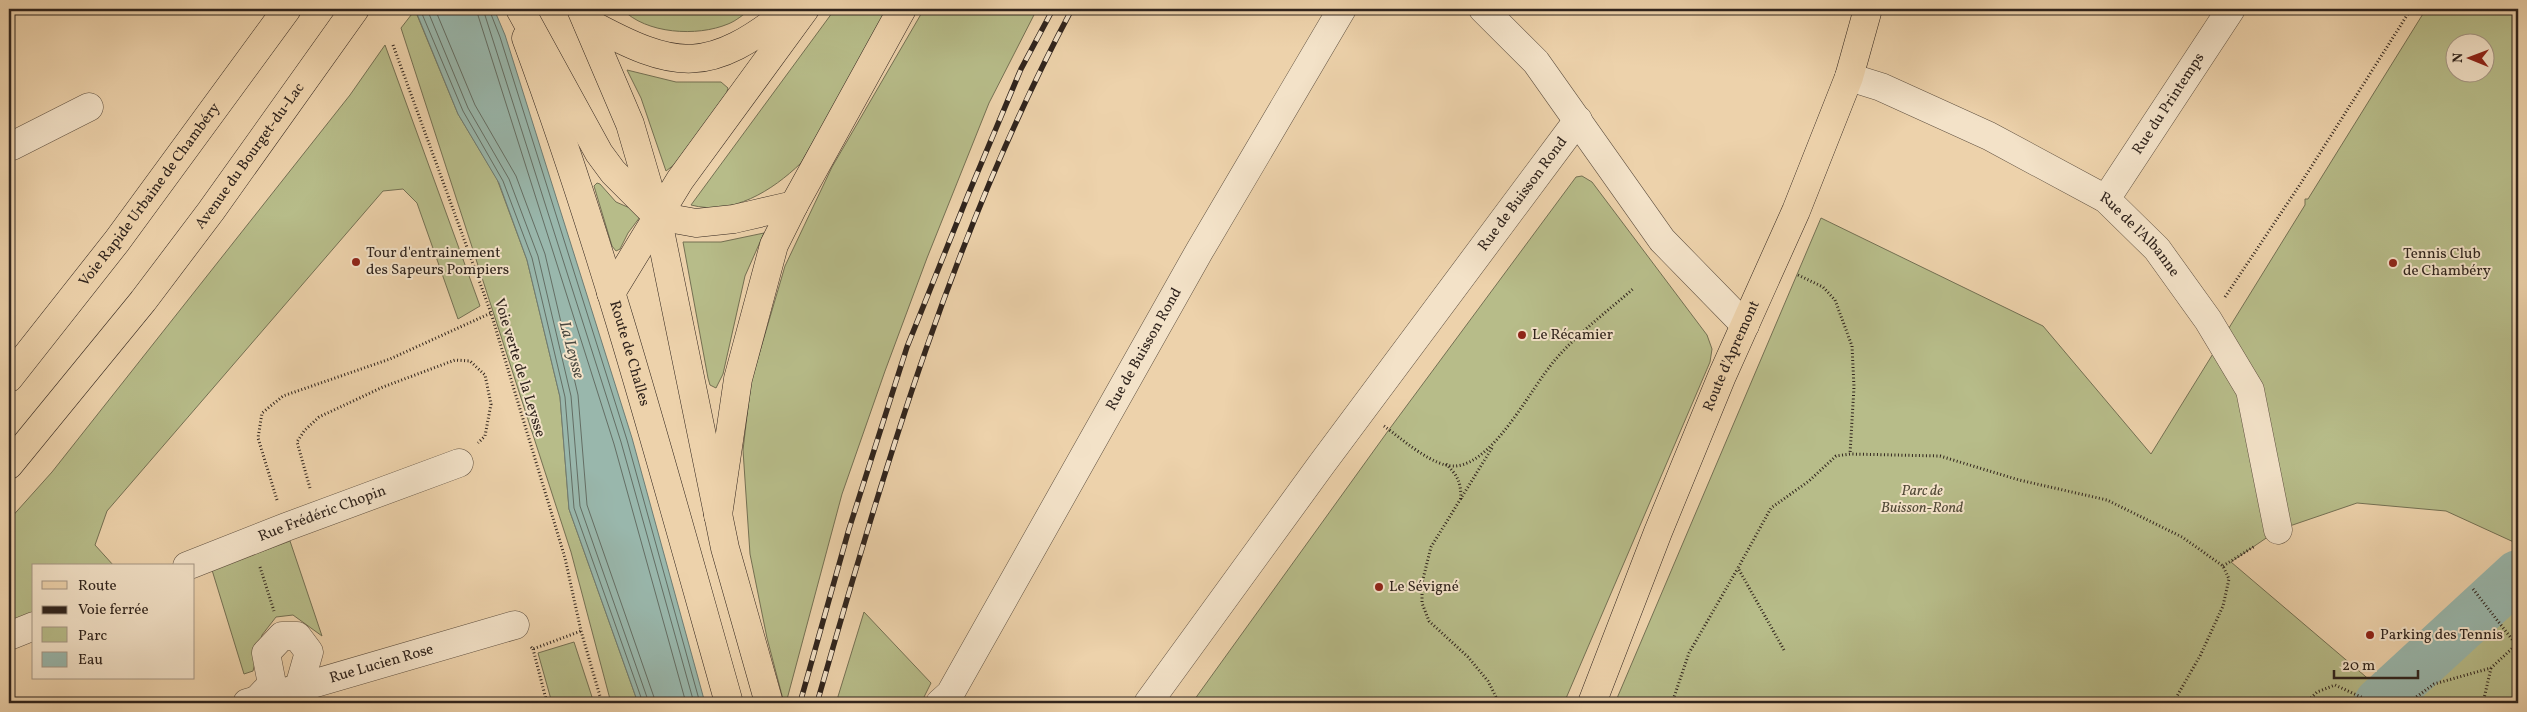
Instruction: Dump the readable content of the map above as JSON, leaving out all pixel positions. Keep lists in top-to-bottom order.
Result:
{
  "streets": {
    "main road": [
      "Avenue du Bourget-du-Lac",
      "Voie Rapide Urbaine de Chambéry",
      "Route de Challes",
      "Route d'Apremont"
    ],
    "street": [
      "Rue du Printemps",
      "Rue de Buisson Rond",
      "Rue de l'Albanne",
      "Rue Frédéric Chopin",
      "Rue Lucien Rose"
    ],
    "path": ["Voie verte de la Leysse"]
  },
  "crossings": [
    ["Rue du Printemps", "Rue de l'Albanne"],
    ["Rue de Buisson Rond", "Route d'Apremont"],
    ["Rue de l'Albanne", "Route d'Apremont"]
  ],
  "water": ["La Leysse"],
  "parks": ["Parc de Buisson-Rond"],
  "places": [
    "Tour d'entrainement des Sapeurs Pompiers",
    "Tennis Club de Chambéry",
    "Le Récamier",
    "Le Sévigné",
    "Parking des Tennis"
  ],
  "legend": [
    "Route",
    "Voie ferrée",
    "Parc",
    "Eau"
  ],
  "scale_bar": "20 m",
  "north": "left"
}
